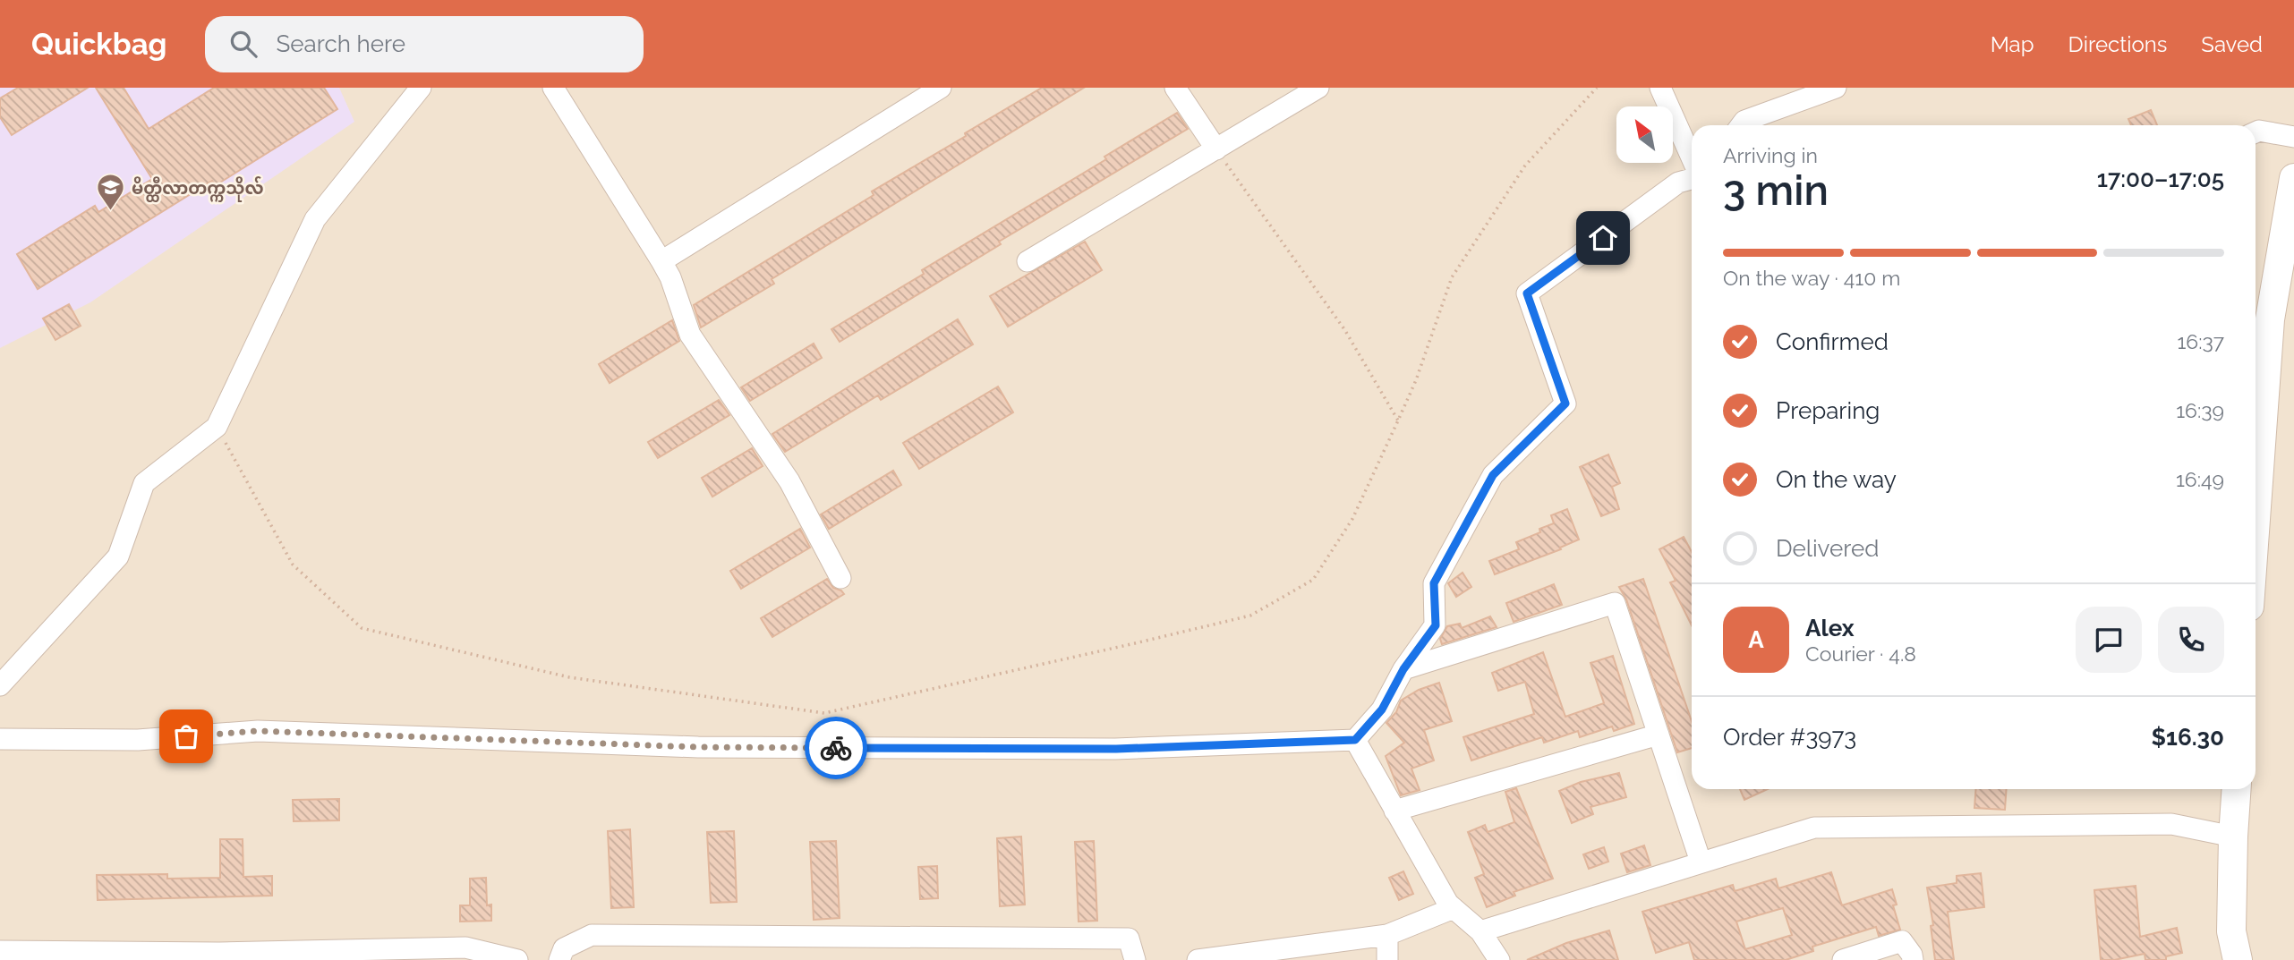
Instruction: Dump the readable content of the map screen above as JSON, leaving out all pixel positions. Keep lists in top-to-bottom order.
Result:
{
  "places": {
    "school or university": ["မိတ္ထီလာတက္ကသိုလ်"]
  },
  "north": "top left",
  "page": {
    "header": "Quickbag",
    "search": "Search here",
    "nav": ["Map", "Directions", "Saved"],
    "heading": ["3 min", "Arriving in", "17:00–17:05"],
    "panel": [
      "Alex",
      "Courier · 4.8",
      "Order #3973",
      "$16.30"
    ],
    "bar": "On the way · 410 m",
    "list": [
      ["Confirmed", "16:37"],
      ["Preparing", "16:39"],
      ["On the way", "16:49"],
      "Delivered"
    ],
    "round": "A"
  }
}
